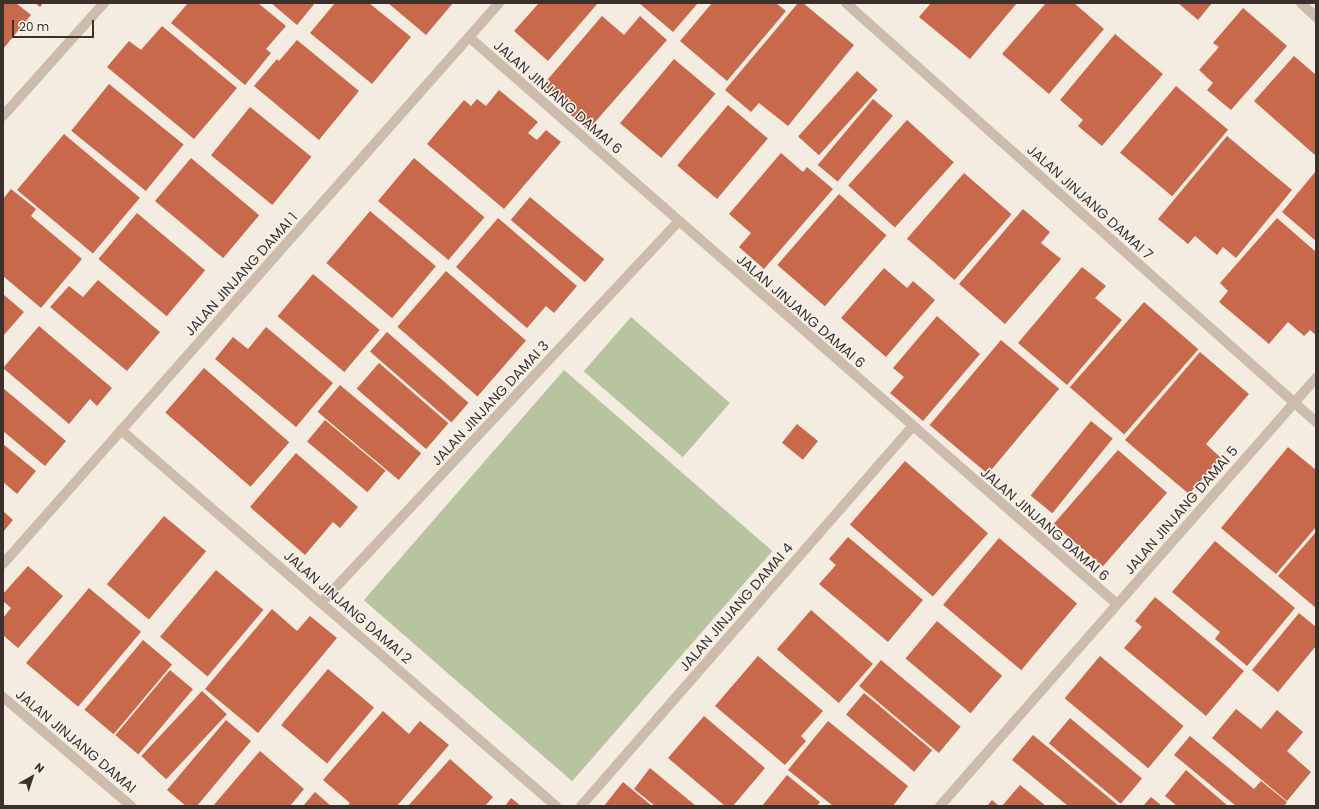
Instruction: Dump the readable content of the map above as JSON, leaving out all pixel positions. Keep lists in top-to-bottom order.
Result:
{
  "streets": {
    "street": [
      "JALAN JINJANG DAMAI 6",
      "JALAN JINJANG DAMAI 7",
      "JALAN JINJANG DAMAI 1",
      "JALAN JINJANG DAMAI 3",
      "JALAN JINJANG DAMAI 5",
      "JALAN JINJANG DAMAI 2",
      "JALAN JINJANG DAMAI 4",
      "JALAN JINJANG DAMAI"
    ]
  },
  "crossings": [
    ["JALAN JINJANG DAMAI 6", "JALAN JINJANG DAMAI 1"],
    ["JALAN JINJANG DAMAI 6", "JALAN JINJANG DAMAI 3"],
    ["JALAN JINJANG DAMAI 6", "JALAN JINJANG DAMAI 5"],
    ["JALAN JINJANG DAMAI 6", "JALAN JINJANG DAMAI 4"],
    ["JALAN JINJANG DAMAI 7", "JALAN JINJANG DAMAI 5"],
    ["JALAN JINJANG DAMAI 1", "JALAN JINJANG DAMAI 2"],
    ["JALAN JINJANG DAMAI 3", "JALAN JINJANG DAMAI 2"]
  ],
  "scale_bar": "20 m",
  "north": "top right"
}
